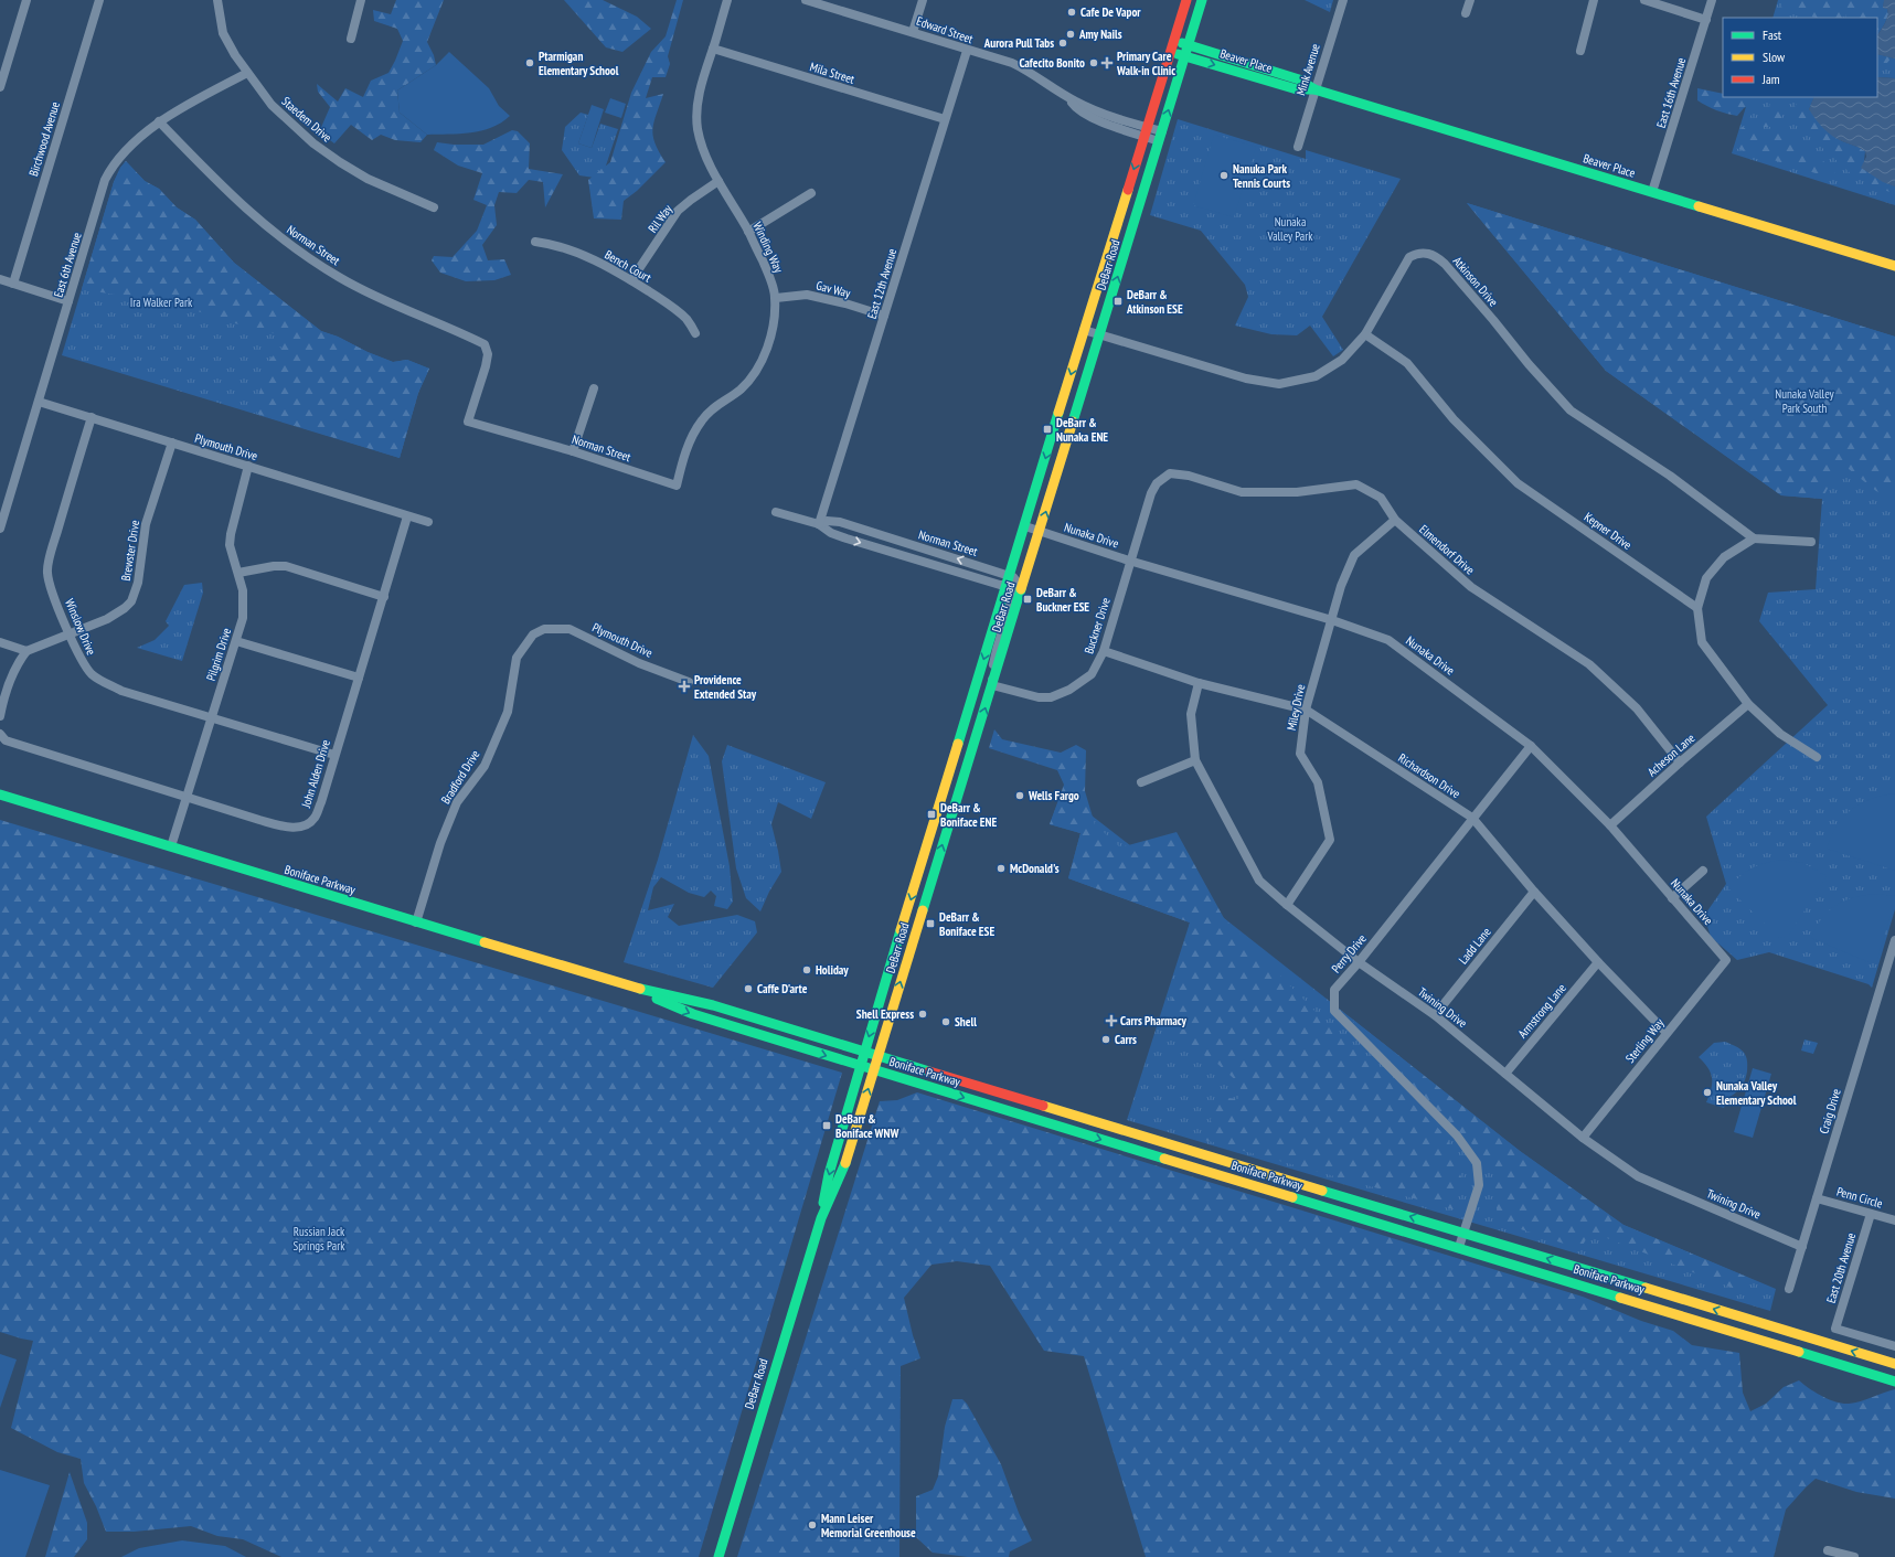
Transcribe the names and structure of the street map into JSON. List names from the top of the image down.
{
  "streets": {
    "main road": ["Beaver Place", "DeBarr Road", "Boniface Parkway"],
    "street": [
      "Edward Street",
      "Mink Avenue",
      "Mila Street",
      "East 16th Avenue",
      "Staedem Drive",
      "Birchwood Avenue",
      "Ril Way",
      "Norman Street",
      "Winding Way",
      "East 6th Avenue",
      "Bench Court",
      "Atkinson Drive",
      "East 12th Avenue",
      "Gav Way",
      "Plymouth Drive",
      "Kepner Drive",
      "Nunaka Drive",
      "Elmendorf Drive",
      "Brewster Drive",
      "Buckner Drive",
      "Winslow Drive",
      "Pilgrim Drive",
      "Miley Drive",
      "Acheson Lane",
      "John Alden Drive",
      "Richardson Drive",
      "Bradford Drive",
      "Ladd Lane",
      "Perry Drive",
      "Twining Drive",
      "Armstrong Lane",
      "Sterling Way",
      "Craig Drive",
      "Penn Circle",
      "East 20th Avenue"
    ]
  },
  "crossings": [
    ["Edward Street", "DeBarr Road"],
    ["Edward Street", "East 12th Avenue"],
    ["Beaver Place", "Mink Avenue"],
    ["Beaver Place", "East 16th Avenue"],
    ["Beaver Place", "DeBarr Road"],
    ["Mila Street", "Winding Way"],
    ["Mila Street", "East 12th Avenue"],
    ["Staedem Drive", "East 6th Avenue"],
    ["Ril Way", "Winding Way"],
    ["Ril Way", "Bench Court"],
    ["Norman Street", "Winding Way"],
    ["Norman Street", "East 6th Avenue"],
    ["Norman Street", "DeBarr Road"],
    ["Norman Street", "East 12th Avenue"],
    ["Winding Way", "Gav Way"],
    ["East 6th Avenue", "Plymouth Drive"],
    ["DeBarr Road", "Atkinson Drive"],
    ["DeBarr Road", "Nunaka Drive"],
    ["DeBarr Road", "Buckner Drive"],
    ["DeBarr Road", "Boniface Parkway"],
    ["Atkinson Drive", "Kepner Drive"],
    ["East 12th Avenue", "Gav Way"],
    ["Plymouth Drive", "Brewster Drive"],
    ["Plymouth Drive", "Winslow Drive"],
    ["Plymouth Drive", "Pilgrim Drive"],
    ["Plymouth Drive", "John Alden Drive"],
    ["Plymouth Drive", "Bradford Drive"],
    ["Nunaka Drive", "Buckner Drive"],
    ["Nunaka Drive", "Miley Drive"],
    ["Nunaka Drive", "Acheson Lane"],
    ["Nunaka Drive", "Perry Drive"],
    ["Nunaka Drive", "Sterling Way"],
    ["Elmendorf Drive", "Buckner Drive"],
    ["Elmendorf Drive", "Miley Drive"],
    ["Elmendorf Drive", "Acheson Lane"],
    ["Brewster Drive", "Winslow Drive"],
    ["Buckner Drive", "Richardson Drive"],
    ["Winslow Drive", "Pilgrim Drive"],
    ["Winslow Drive", "John Alden Drive"],
    ["Pilgrim Drive", "John Alden Drive"],
    ["Pilgrim Drive", "Boniface Parkway"],
    ["Miley Drive", "Richardson Drive"],
    ["Miley Drive", "Twining Drive"],
    ["Richardson Drive", "Ladd Lane"],
    ["Richardson Drive", "Perry Drive"],
    ["Richardson Drive", "Twining Drive"],
    ["Richardson Drive", "Armstrong Lane"],
    ["Richardson Drive", "Sterling Way"],
    ["Bradford Drive", "Boniface Parkway"],
    ["Boniface Parkway", "Perry Drive"],
    ["Ladd Lane", "Twining Drive"],
    ["Perry Drive", "Twining Drive"],
    ["Twining Drive", "Armstrong Lane"],
    ["Twining Drive", "Sterling Way"],
    ["Twining Drive", "Craig Drive"],
    ["Craig Drive", "Penn Circle"],
    ["Penn Circle", "East 20th Avenue"]
  ],
  "parks": [
    "Nunaka Valley Park",
    "Ira Walker Park",
    "Nunaka Valley Park South",
    "Russian Jack Springs Park"
  ],
  "places": {
    "other": [
      "Cafe De Vapor",
      "Amy Nails",
      "Aurora Pull Tabs",
      "Ptarmigan Elementary School",
      "Cafecito Bonito",
      "Nanuka Park Tennis Courts",
      "Wells Fargo",
      "McDonald's",
      "Holiday",
      "Caffe D'arte",
      "Shell Express",
      "Shell",
      "Carrs",
      "Nunaka Valley Elementary School",
      "Mann Leiser Memorial Greenhouse"
    ],
    "health": ["Primary Care Walk-in Clinic", "Providence Extended Stay", "Carrs Pharmacy"],
    "transit": [
      "DeBarr & Atkinson ESE",
      "DeBarr & Nunaka ENE",
      "DeBarr & Buckner ESE",
      "DeBarr & Boniface ENE",
      "DeBarr & Boniface ESE",
      "DeBarr & Boniface WNW"
    ]
  },
  "legend": ["Fast", "Slow", "Jam"]
}
